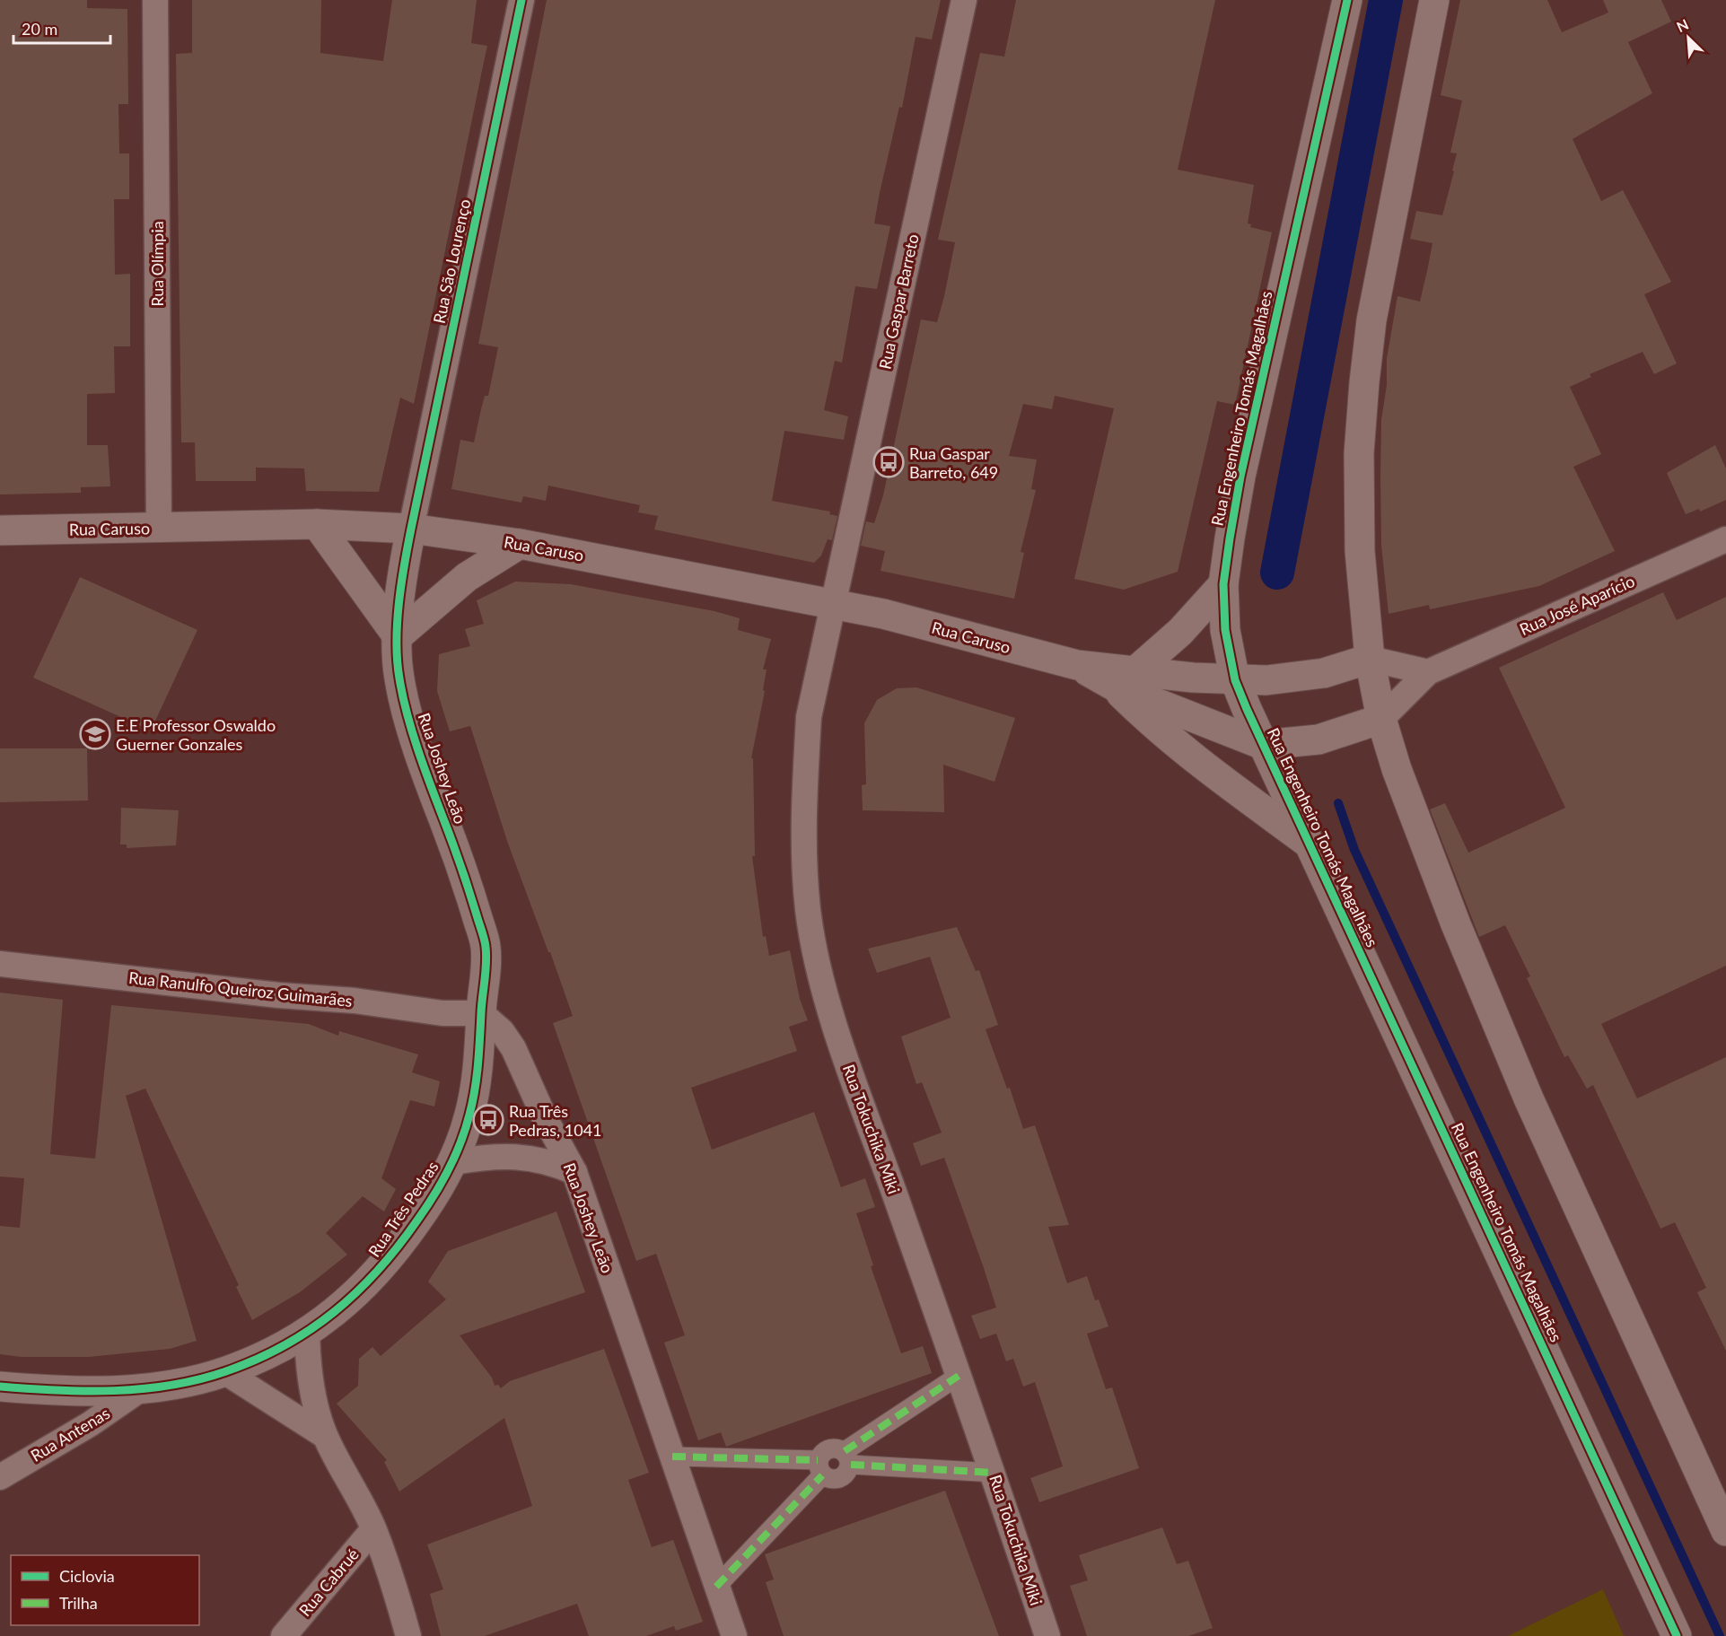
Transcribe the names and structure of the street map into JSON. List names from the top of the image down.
{
  "streets": {
    "street": [
      "Rua São Lourenço",
      "Rua Olímpia",
      "Rua Gaspar Barreto",
      "Rua Engenheiro Tomás Magalhães",
      "Rua Caruso",
      "Rua José Aparício",
      "Rua Joshey Leão",
      "Rua Ranulfo Queiroz Guimarães",
      "Rua Tokuchika Miki",
      "Rua Três Pedras",
      "Rua Antenas",
      "Rua Cabrué"
    ]
  },
  "crossings": [
    ["Rua São Lourenço", "Rua Caruso"],
    ["Rua São Lourenço", "Rua Joshey Leão"],
    ["Rua Olímpia", "Rua Caruso"],
    ["Rua Gaspar Barreto", "Rua Caruso"],
    ["Rua Gaspar Barreto", "Rua Tokuchika Miki"],
    ["Rua Engenheiro Tomás Magalhães", "Rua Caruso"],
    ["Rua Caruso", "Rua Joshey Leão"],
    ["Rua Caruso", "Rua Tokuchika Miki"],
    ["Rua Joshey Leão", "Rua Ranulfo Queiroz Guimarães"],
    ["Rua Joshey Leão", "Rua Três Pedras"],
    ["Rua Ranulfo Queiroz Guimarães", "Rua Três Pedras"],
    ["Rua Três Pedras", "Rua Antenas"]
  ],
  "places": {
    "bus stop": ["Rua Gaspar Barreto, 649", "Rua Três Pedras, 1041"],
    "school or university": ["E.E Professor Oswaldo Guerner Gonzales"]
  },
  "legend": ["Ciclovia", "Trilha"],
  "scale_bar": "20 m",
  "north": "top left"
}
